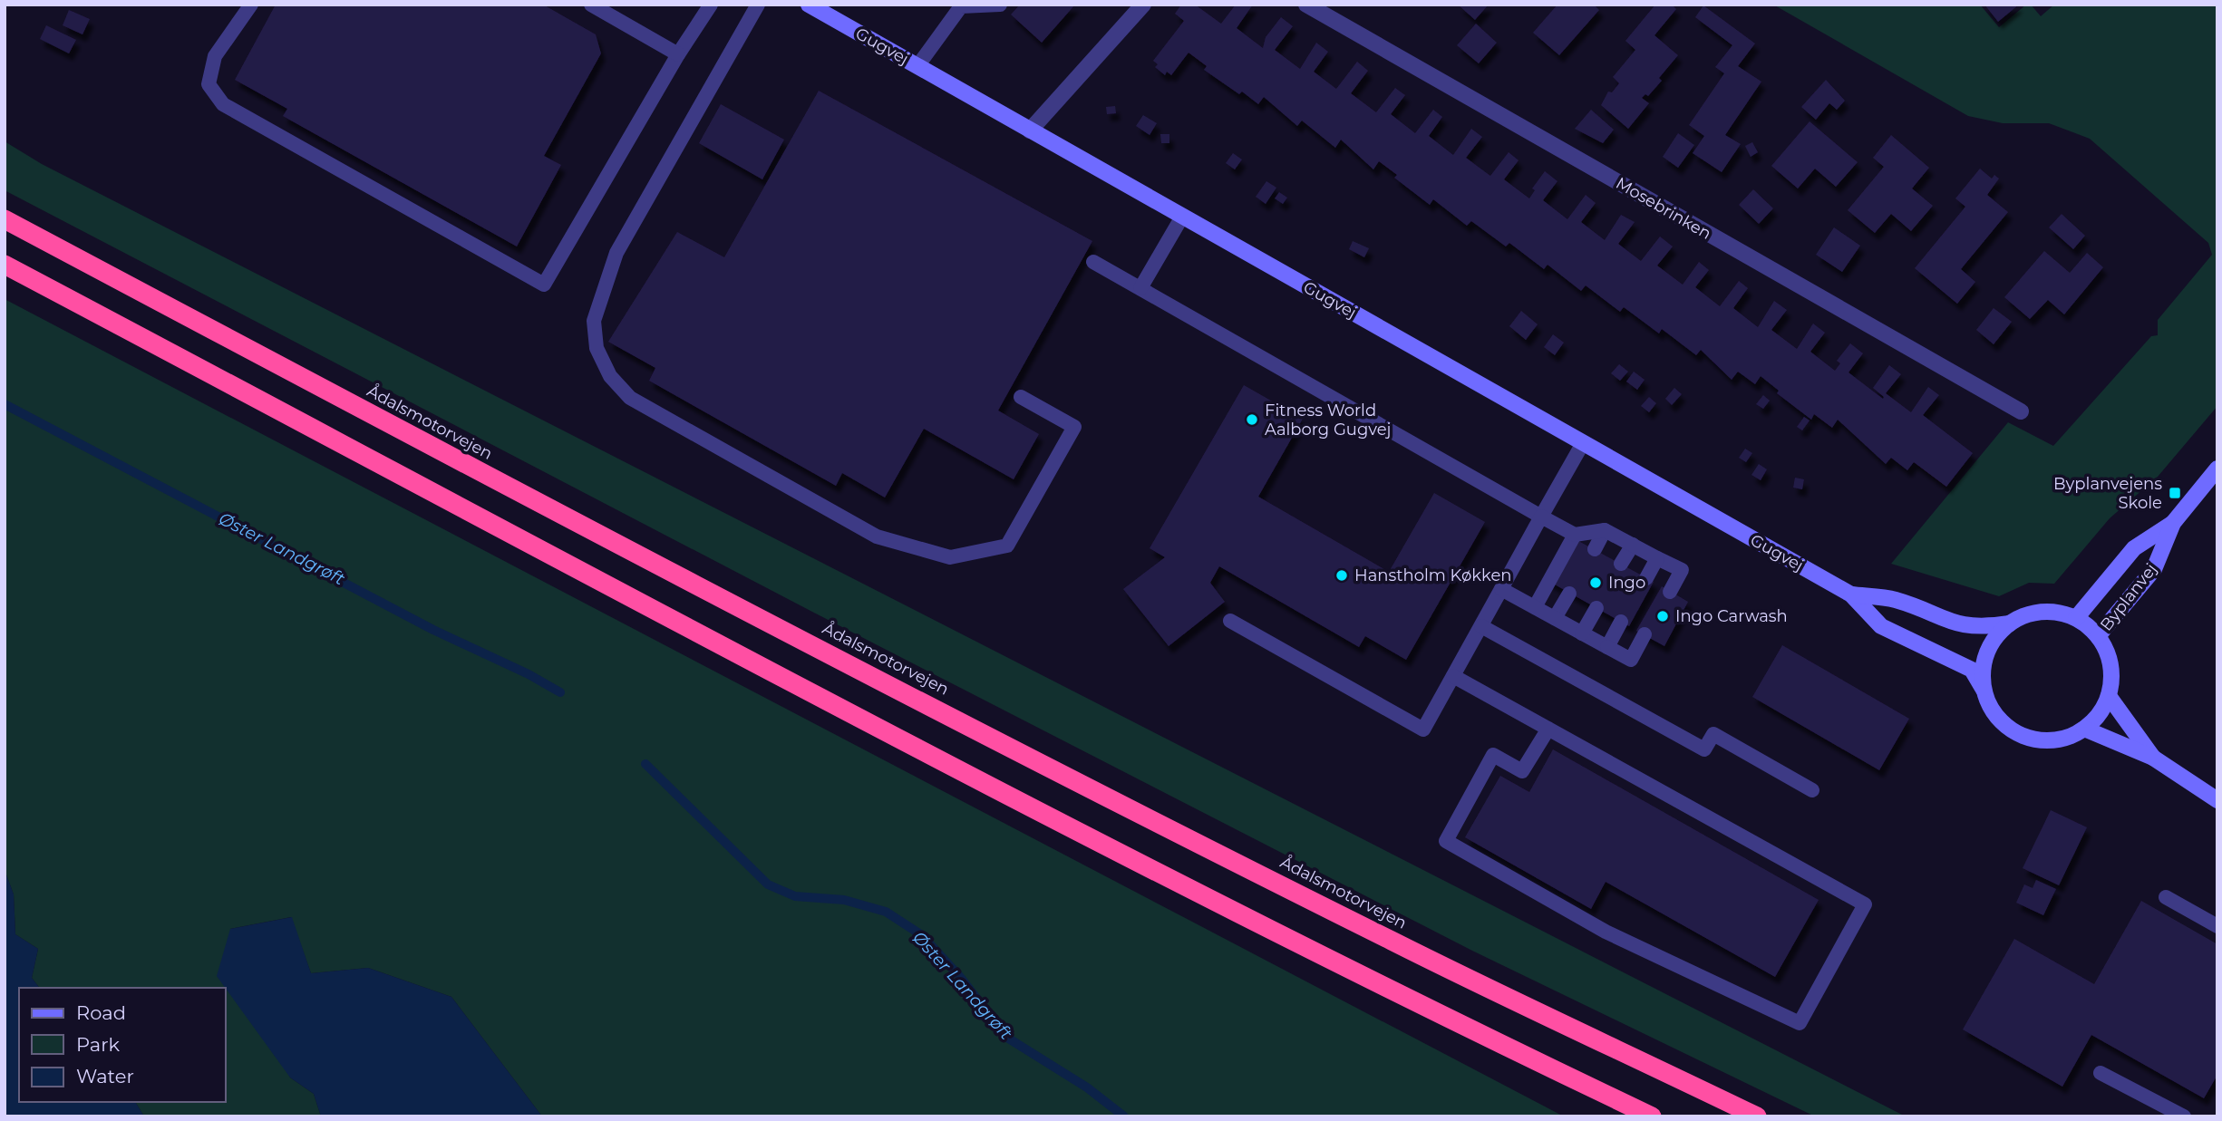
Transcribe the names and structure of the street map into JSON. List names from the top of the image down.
{
  "streets": {
    "highway": ["Ådalsmotorvejen"],
    "street": ["Gugvej", "Mosebrinken", "Byplanvej"]
  },
  "crossings": [
    ["Gugvej", "Byplanvej"]
  ],
  "water": ["Øster Landgrøft"],
  "places": {
    "other": [
      "Fitness World Aalborg Gugvej",
      "Hanstholm Køkken",
      "Ingo",
      "Ingo Carwash"
    ],
    "transit": ["Byplanvejens Skole"]
  },
  "legend": ["Road", "Park", "Water"]
}
